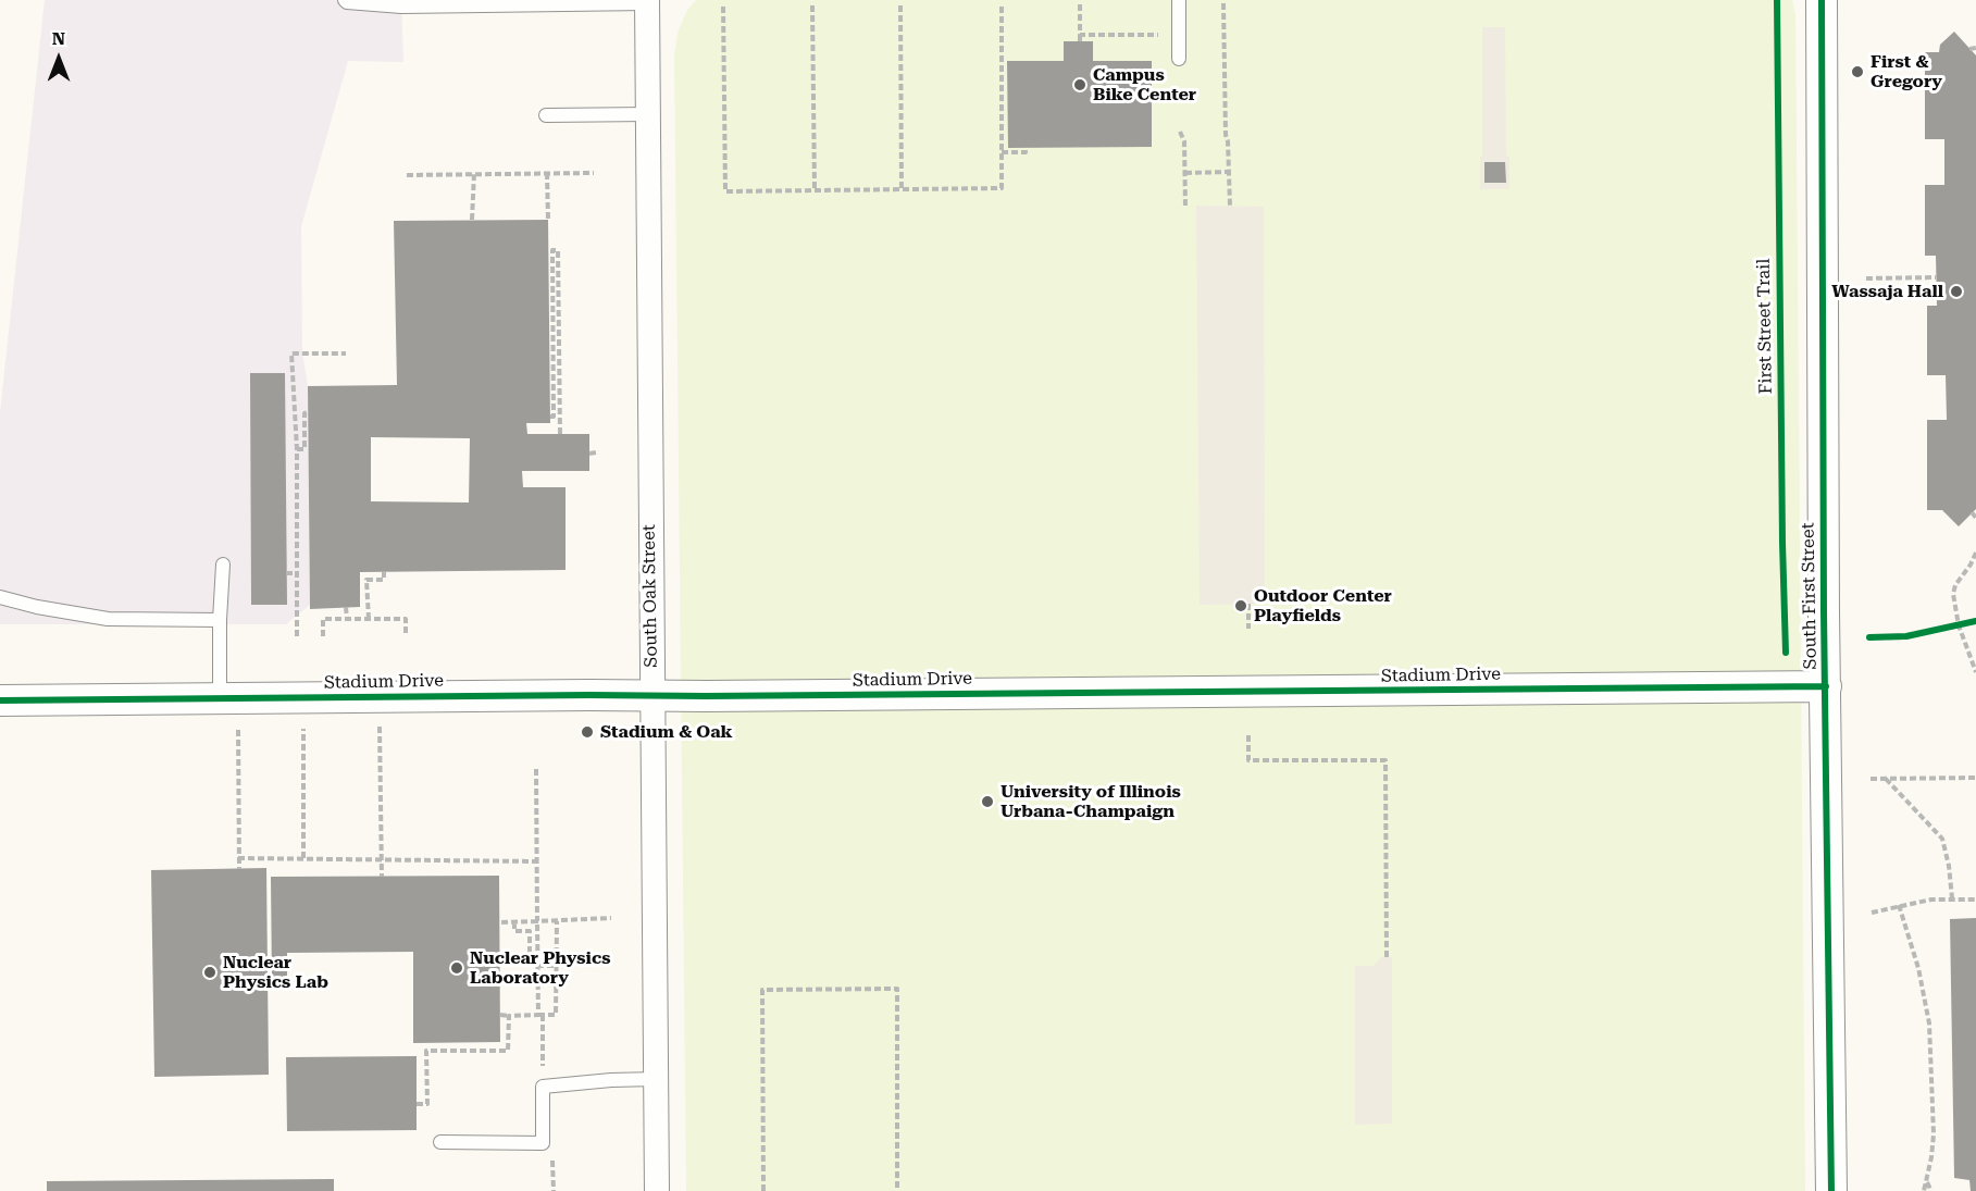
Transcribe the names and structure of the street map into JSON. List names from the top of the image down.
{
  "streets": {
    "street": ["South Oak Street", "South First Street", "Stadium Drive"],
    "cycle path": ["First Street Trail"]
  },
  "crossings": [
    ["South Oak Street", "Stadium Drive"],
    ["South First Street", "Stadium Drive"]
  ],
  "places": [
    "First & Gregory",
    "Campus Bike Center",
    "Wassaja Hall",
    "Outdoor Center Playfields",
    "Stadium & Oak",
    "University of Illinois Urbana-Champaign",
    "Nuclear Physics Laboratory",
    "Nuclear Physics Lab"
  ],
  "north": "top"
}
